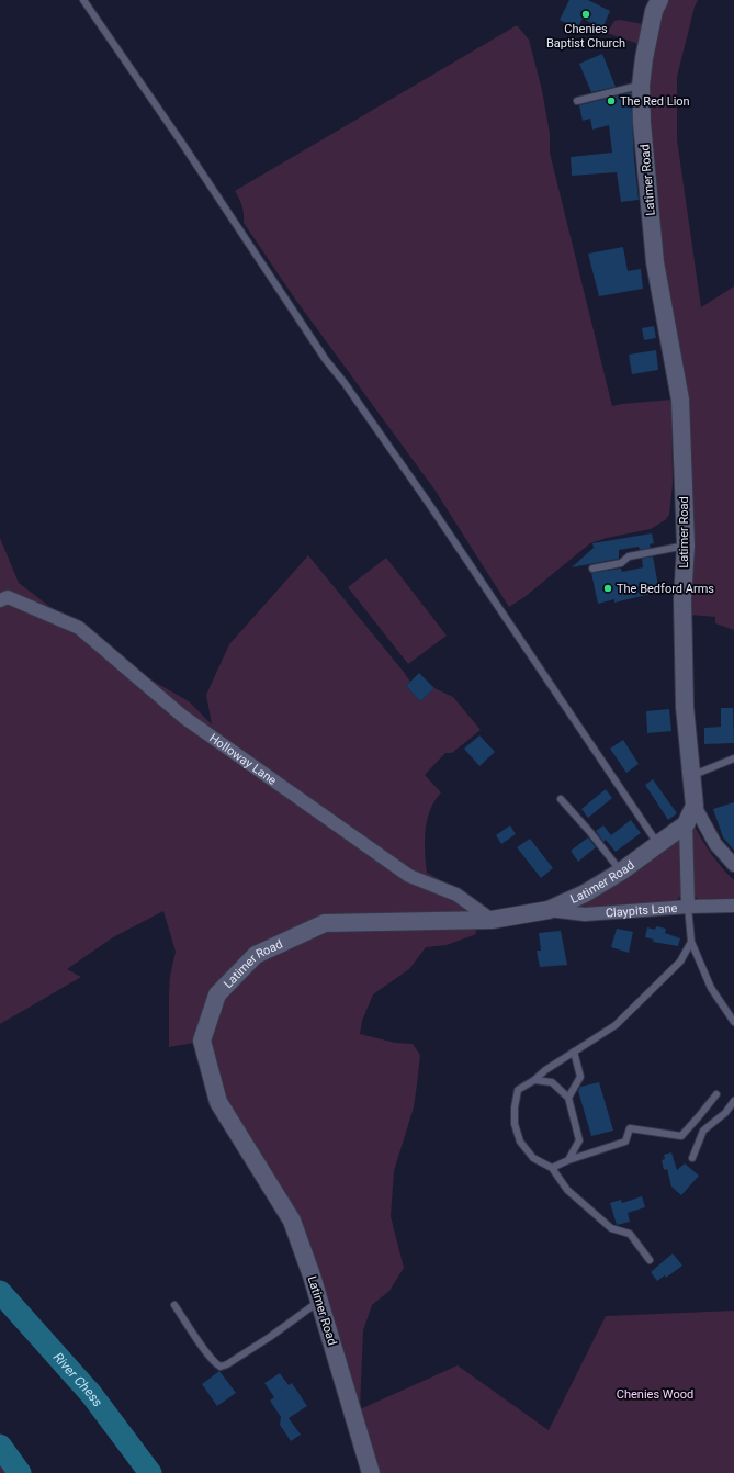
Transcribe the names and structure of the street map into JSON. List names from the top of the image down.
{
  "streets": {
    "street": ["Latimer Road", "Holloway Lane", "Claypits Lane"]
  },
  "crossings": [
    ["Latimer Road", "Holloway Lane"],
    ["Latimer Road", "Claypits Lane"]
  ],
  "water": ["River Chess"],
  "parks": ["Chenies Wood"],
  "places": ["Chenies Baptist Church", "The Red Lion", "The Bedford Arms"]
}
